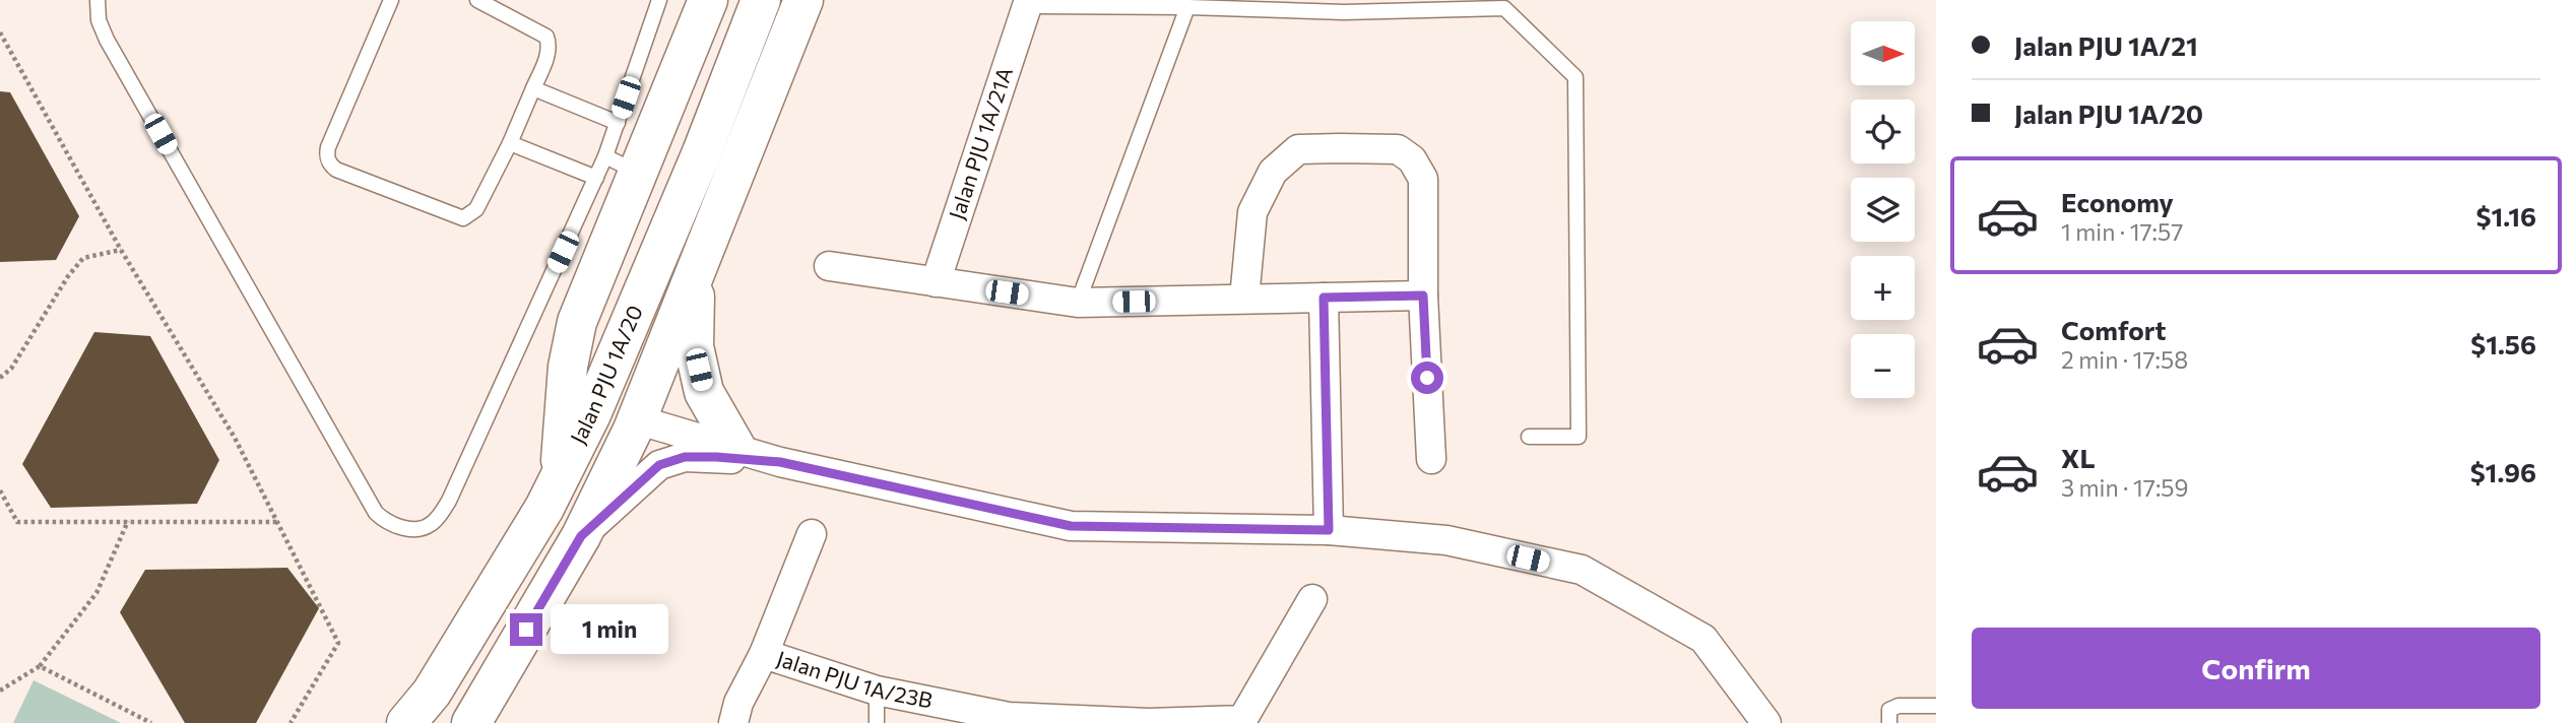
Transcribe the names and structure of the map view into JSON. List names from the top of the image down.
{
  "streets": {
    "street": ["Jalan PJU 1A/21A", "Jalan PJU 1A/20", "Jalan PJU 1A/23B"]
  },
  "north": "right",
  "page": {
    "banner": ["Jalan PJU 1A/21", "Jalan PJU 1A/20"],
    "map_buttons": ["+", "−"],
    "list": [
      {
        "name": "Economy",
        "note": "1 min · 17:57",
        "value": "$1.16"
      },
      {
        "name": "Comfort",
        "note": "2 min · 17:58",
        "value": "$1.56"
      },
      {
        "name": "XL",
        "note": "3 min · 17:59",
        "value": "$1.96"
      }
    ],
    "bubble": "1 min",
    "buttons": "Confirm"
  }
}
